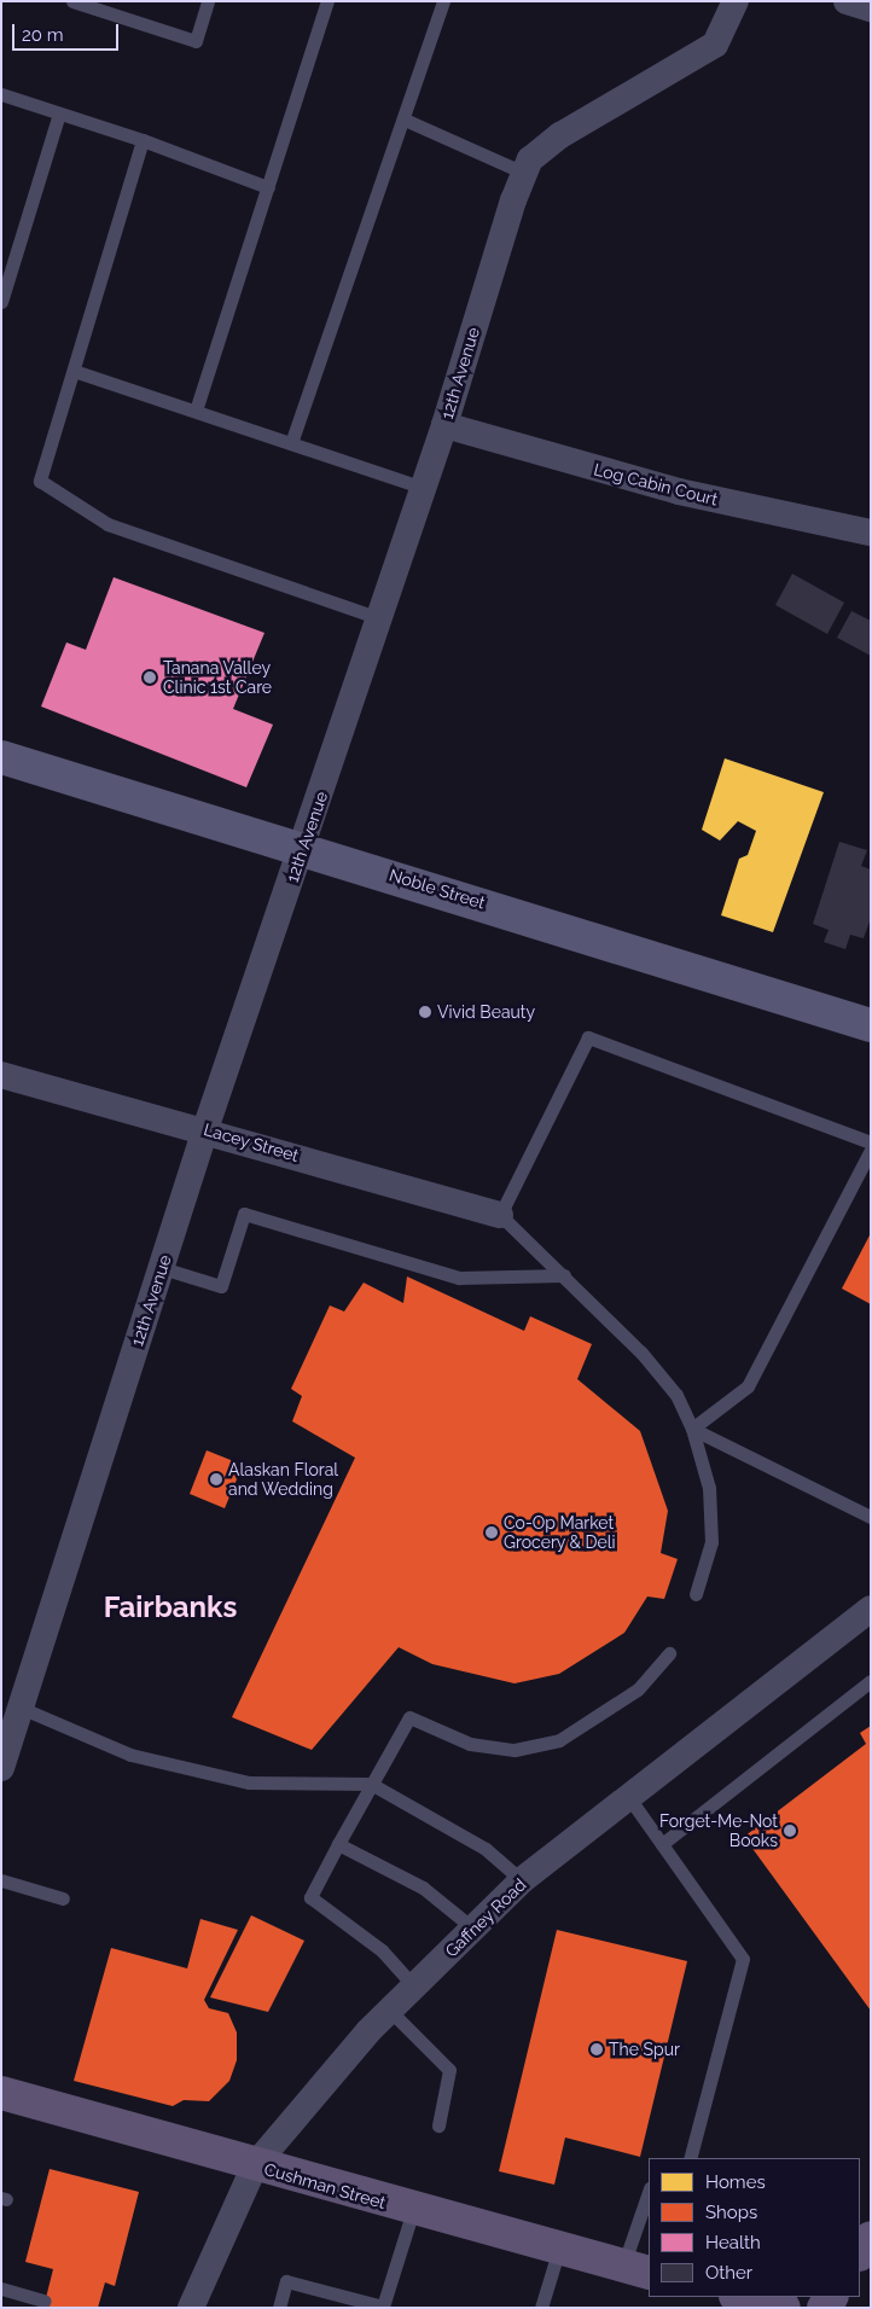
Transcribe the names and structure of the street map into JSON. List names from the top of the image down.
{
  "streets": {
    "main road": ["Cushman Street"],
    "street": [
      "12th Avenue",
      "Log Cabin Court",
      "Noble Street",
      "Lacey Street",
      "Gaffney Road"
    ]
  },
  "crossings": [
    ["12th Avenue", "Log Cabin Court"],
    ["12th Avenue", "Noble Street"],
    ["12th Avenue", "Lacey Street"],
    ["Gaffney Road", "Cushman Street"]
  ],
  "districts": ["Fairbanks"],
  "places": [
    "Tanana Valley Clinic 1st Care",
    "Vivid Beauty",
    "Alaskan Floral and Wedding",
    "Co-Op Market Grocery & Deli",
    "Forget-Me-Not Books",
    "The Spur"
  ],
  "legend": [
    "Homes",
    "Shops",
    "Health",
    "Other"
  ],
  "scale_bar": "20 m"
}
